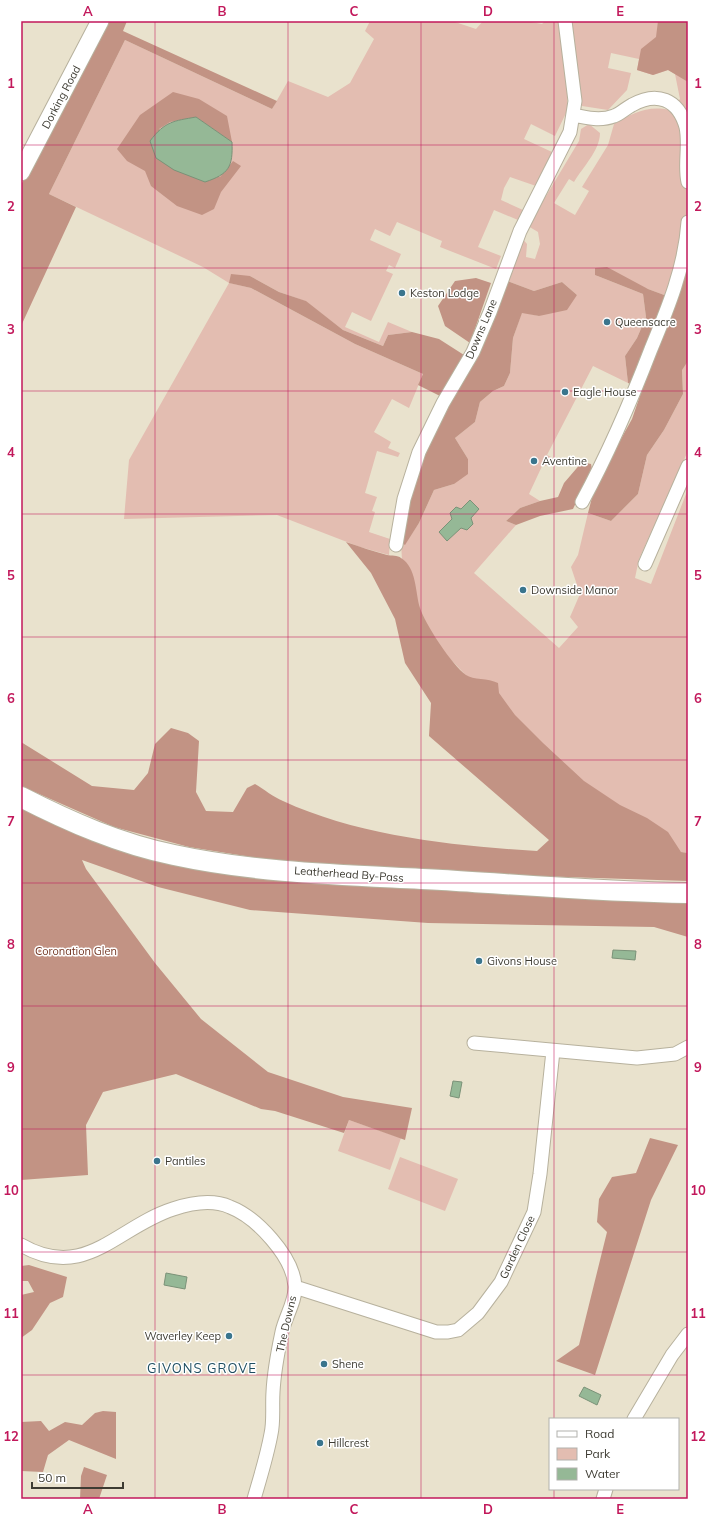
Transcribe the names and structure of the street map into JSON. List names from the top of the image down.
{
  "streets": {
    "highway": ["Leatherhead By-Pass"],
    "main road": ["Dorking Road"],
    "street": ["Downs Lane", "Garden Close", "The Downs"]
  },
  "crossings": [
    ["Garden Close", "The Downs"]
  ],
  "districts": ["GIVONS GROVE"],
  "parks": ["Coronation Glen"],
  "places": [
    "Keston Lodge",
    "Queensacre",
    "Eagle House",
    "Aventine",
    "Downside Manor",
    "Givons House",
    "Pantiles",
    "Waverley Keep",
    "Shene",
    "Hillcrest"
  ],
  "legend": ["Road", "Park", "Water"],
  "scale_bar": "50 m",
  "grid": {
    "columns": [
      "A",
      "B",
      "C",
      "D",
      "E"
    ],
    "rows": [
      "1",
      "2",
      "3",
      "4",
      "5",
      "6",
      "7",
      "8",
      "9",
      "10",
      "11",
      "12"
    ]
  }
}
